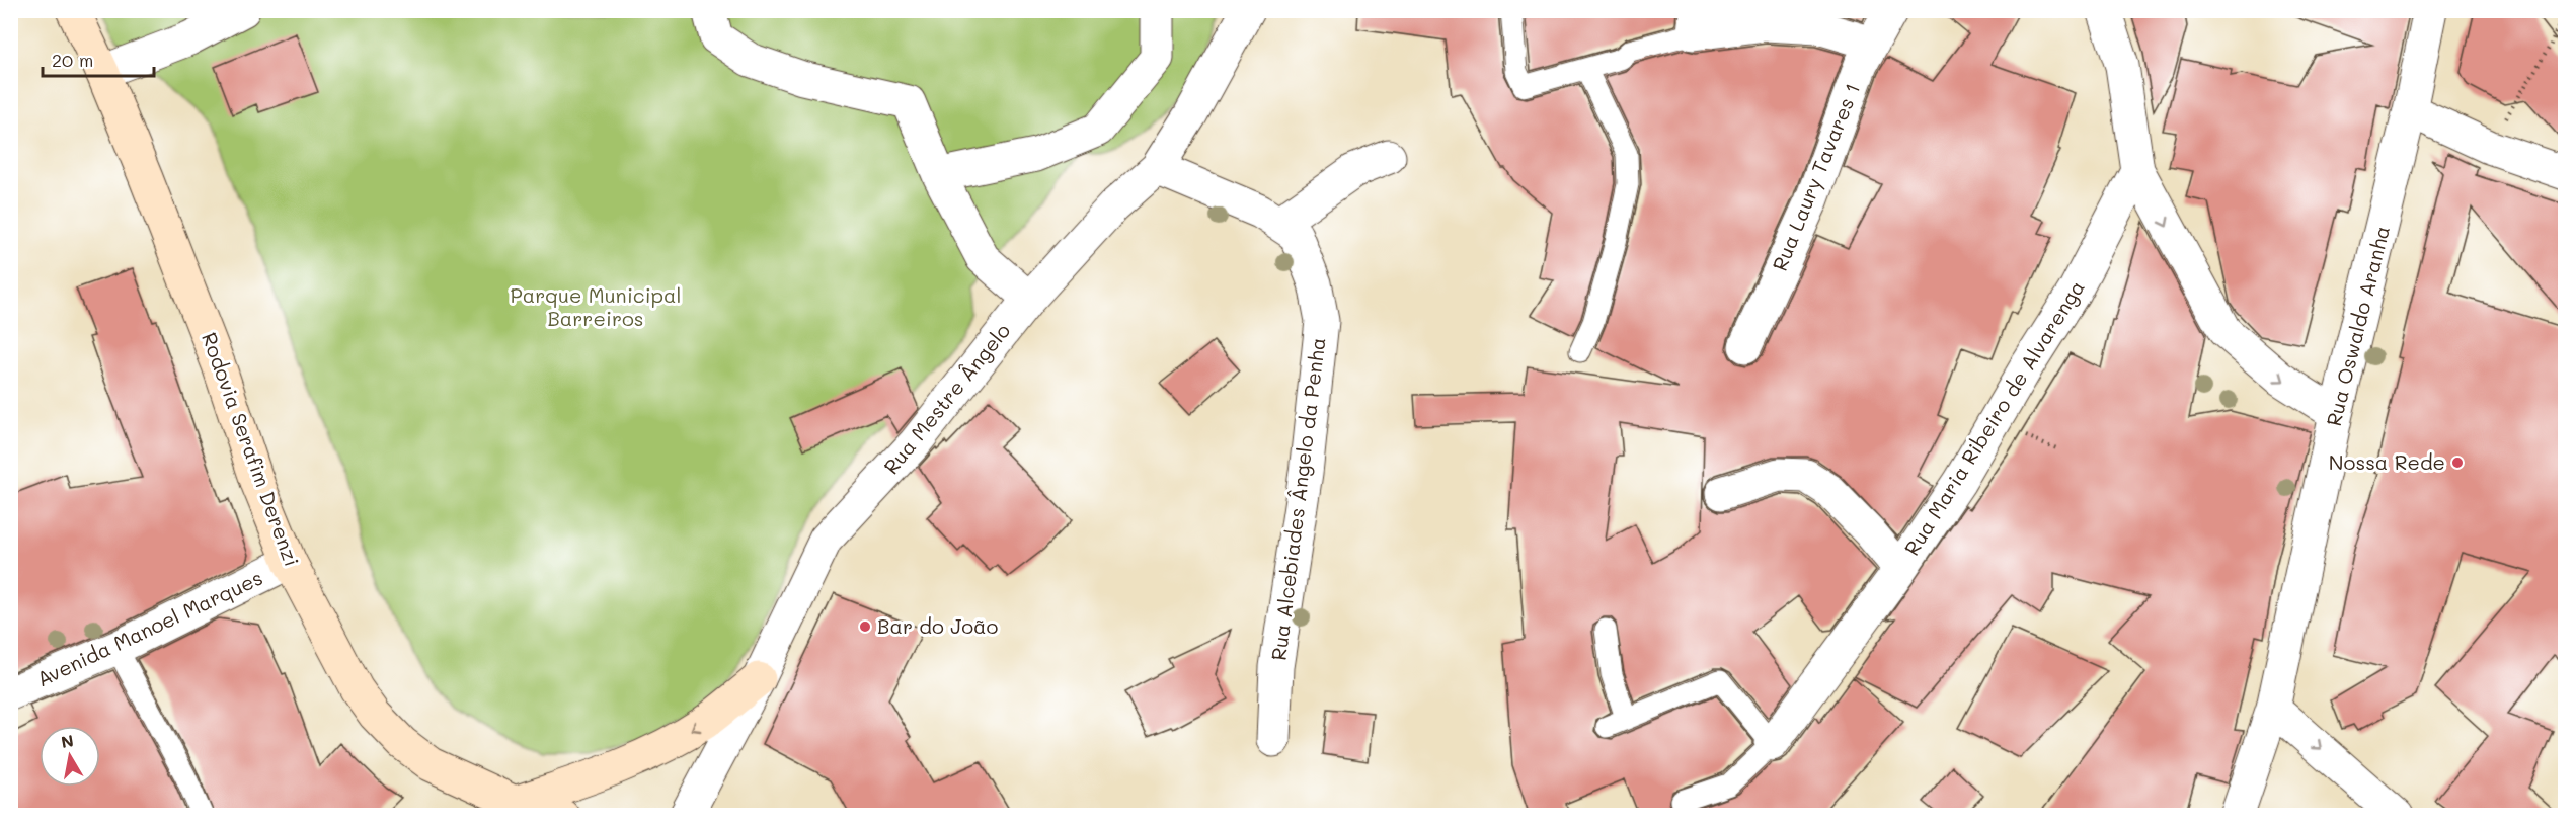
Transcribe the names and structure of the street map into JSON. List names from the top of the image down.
{
  "streets": {
    "main road": ["Rodovia Serafim Derenzi"],
    "street": [
      "Rua Laury Tavares 1",
      "Rua Oswaldo Aranha",
      "Rua Mestre Ângelo",
      "Rua Maria Ribeiro de Alvarenga",
      "Rua Alcebiades Ângelo da Penha",
      "Avenida Manoel Marques"
    ]
  },
  "crossings": [
    ["Rua Mestre Ângelo", "Rua Alcebiades Ângelo da Penha"],
    ["Rodovia Serafim Derenzi", "Avenida Manoel Marques"]
  ],
  "parks": ["Parque Municipal Barreiros"],
  "places": ["Nossa Rede", "Bar do João"],
  "scale_bar": "20 m",
  "north": "top"
}
